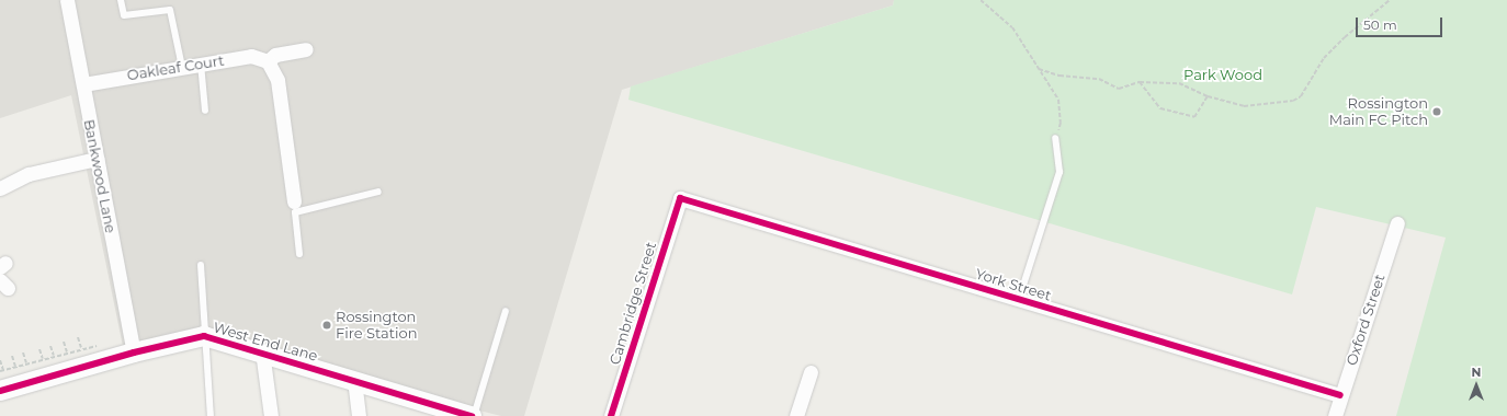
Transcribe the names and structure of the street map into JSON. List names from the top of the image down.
{
  "streets": {
    "street": [
      "Oakleaf Court",
      "Bankwood Lane",
      "York Street",
      "Cambridge Street",
      "Oxford Street",
      "West End Lane"
    ]
  },
  "crossings": [
    ["Oakleaf Court", "Bankwood Lane"],
    ["Bankwood Lane", "West End Lane"],
    ["York Street", "Cambridge Street"],
    ["York Street", "Oxford Street"]
  ],
  "parks": ["Park Wood"],
  "places": ["Rossington Main FC Pitch", "Rossington Fire Station"],
  "scale_bar": "50 m",
  "north": "top"
}
